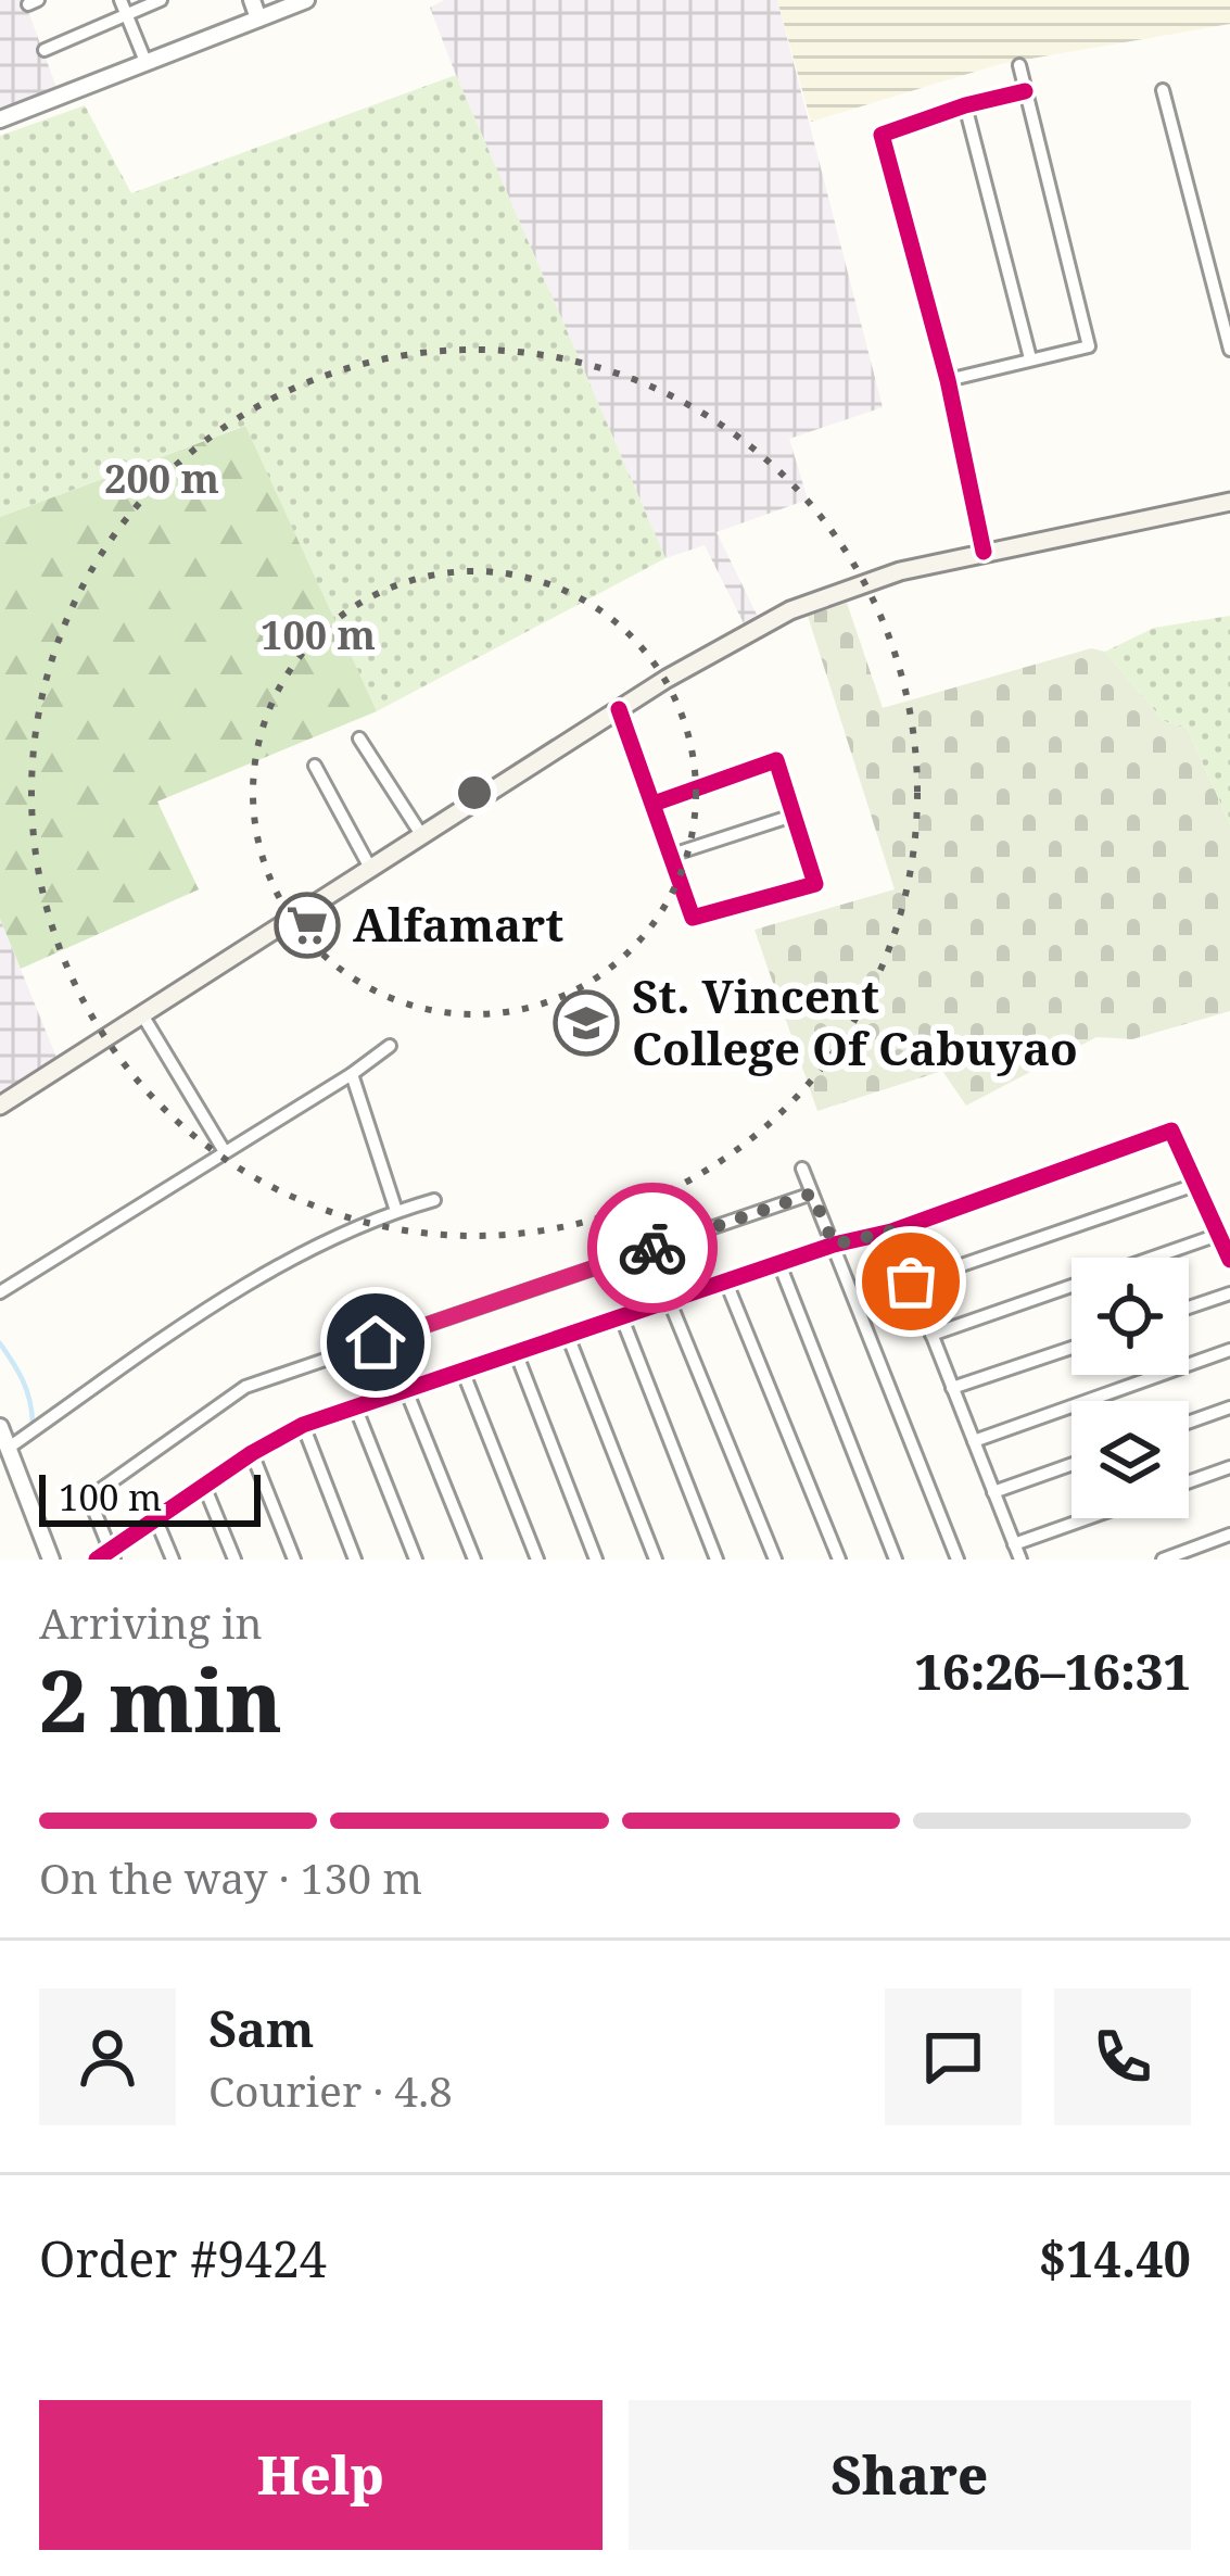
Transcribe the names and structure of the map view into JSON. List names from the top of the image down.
{
  "places": {
    "supermarket": ["Alfamart"],
    "school or university": ["St. Vincent College Of Cabuyao"]
  },
  "scale_bar": "100 m",
  "page": {
    "scale": "100 m",
    "heading": ["2 min", "Arriving in", "16:26–16:31"],
    "panel": [
      "Sam",
      "Courier · 4.8",
      "Order #9424",
      "$14.40"
    ],
    "bar": "On the way · 130 m",
    "buttons": ["Help", "Share"]
  },
  "rings": ["200 m", "100 m"]
}
